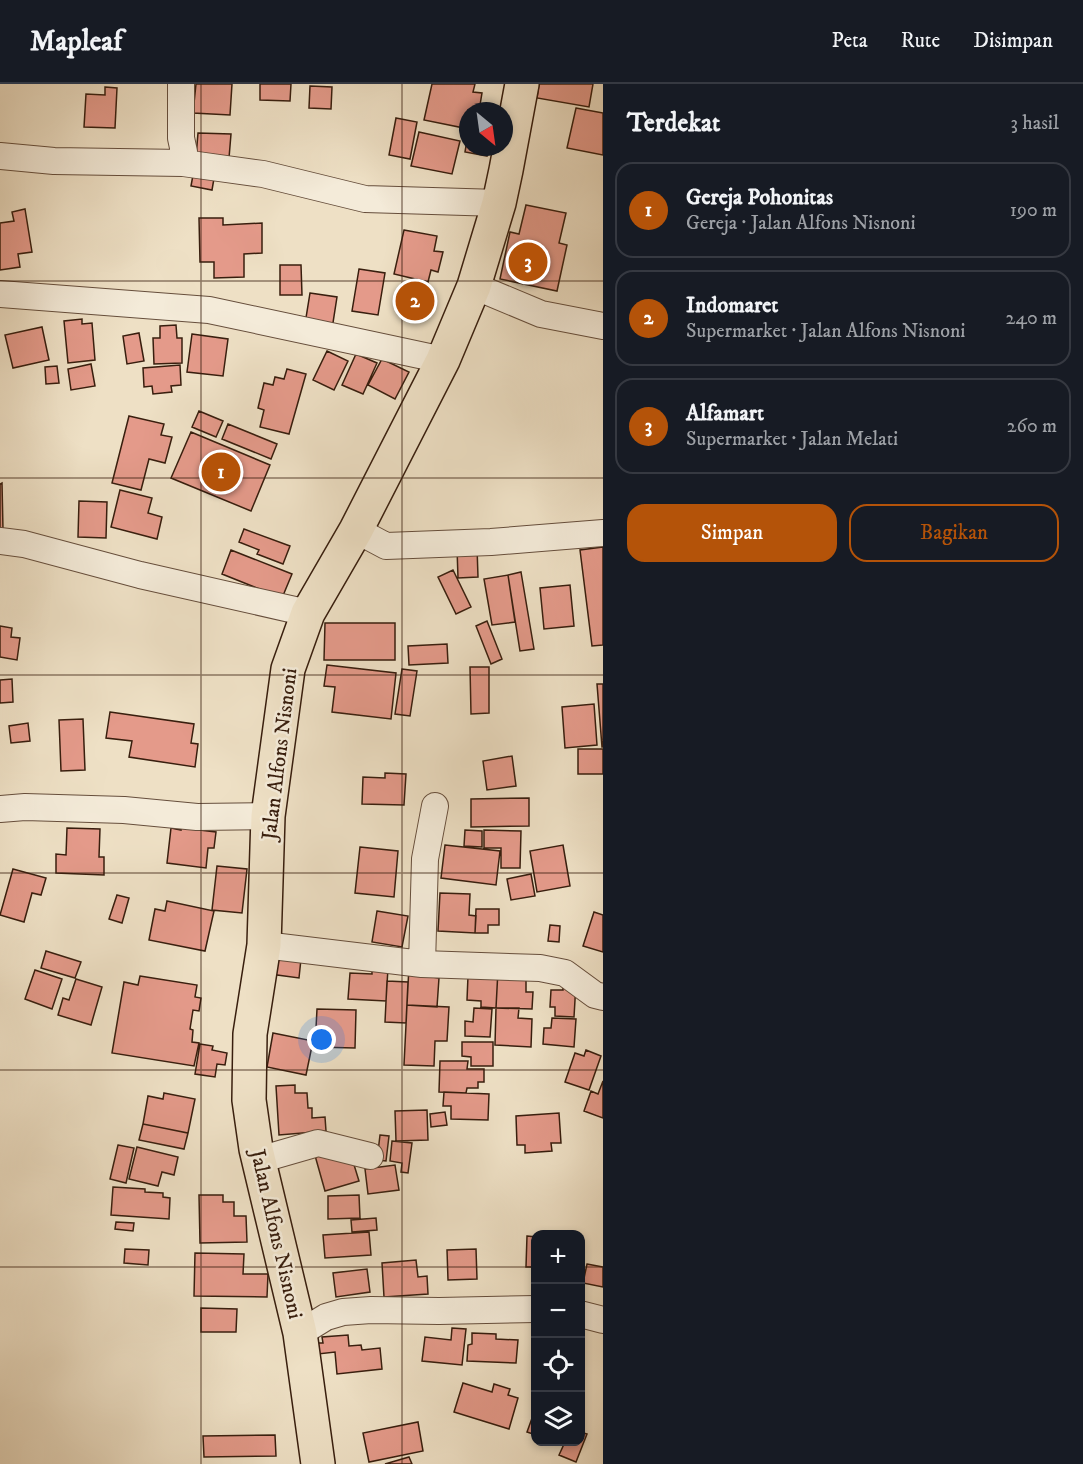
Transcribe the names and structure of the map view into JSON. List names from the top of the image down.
{
  "streets": {
    "main road": ["Jalan Alfons Nisnoni"]
  },
  "north": "bottom right",
  "page": {
    "header": "Mapleaf",
    "nav": ["Peta", "Rute", "Disimpan"],
    "heading": ["Terdekat", "3 hasil"],
    "list": [
      {
        "mark": "1",
        "name": "Gereja Pohonitas",
        "note": "Gereja · Jalan Alfons Nisnoni",
        "value": "190 m"
      },
      {
        "mark": "2",
        "name": "Indomaret",
        "note": "Supermarket · Jalan Alfons Nisnoni",
        "value": "240 m"
      },
      {
        "mark": "3",
        "name": "Alfamart",
        "note": "Supermarket · Jalan Melati",
        "value": "260 m"
      }
    ],
    "pins": ["3", "2", "1"],
    "buttons": ["Simpan", "Bagikan"],
    "map_buttons": ["+", "−"]
  }
}
